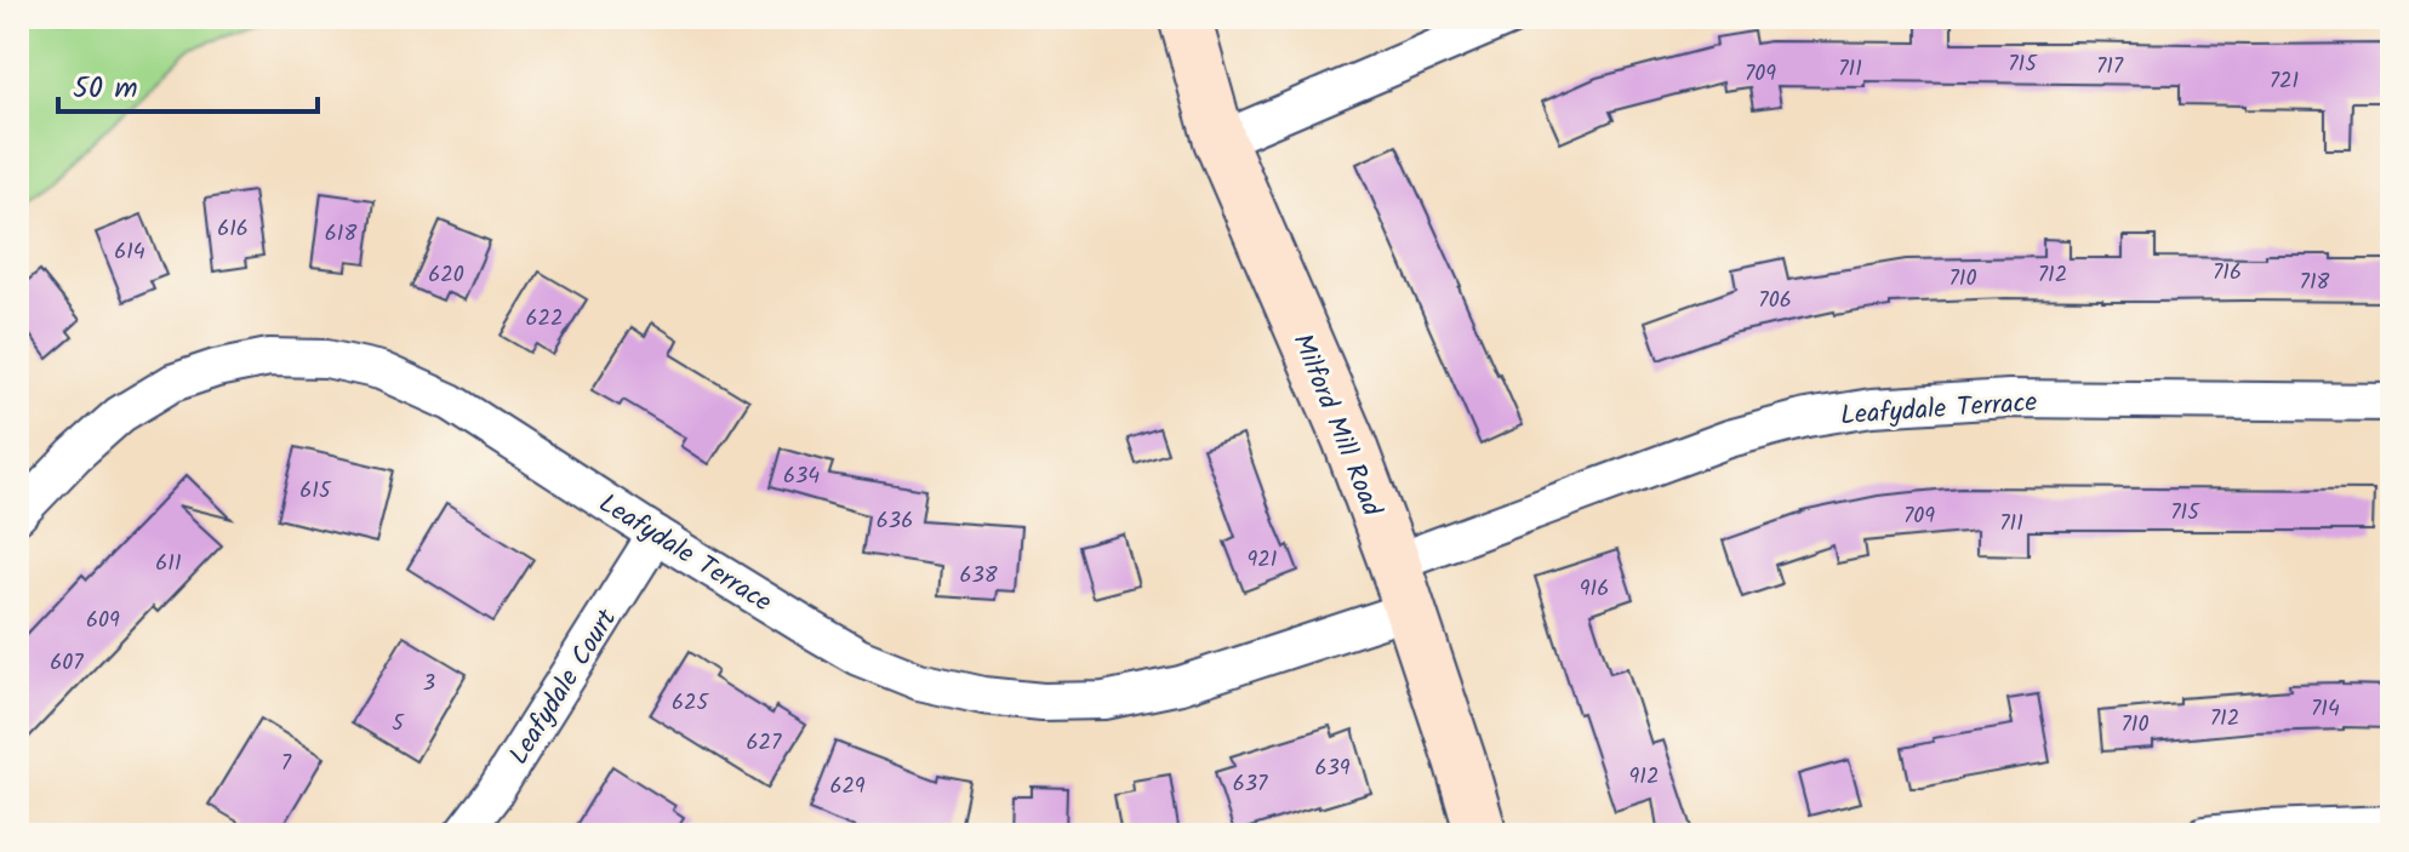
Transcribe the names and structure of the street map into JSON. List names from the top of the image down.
{
  "streets": {
    "main road": ["Milford Mill Road"],
    "street": ["Leafydale Terrace", "Leafydale Court"]
  },
  "crossings": [
    ["Leafydale Terrace", "Milford Mill Road"],
    ["Leafydale Terrace", "Leafydale Court"]
  ],
  "house_numbers": [
    "715",
    "717",
    "711",
    "709",
    "721",
    "616",
    "618",
    "614",
    "716",
    "620",
    "712",
    "710",
    "718",
    "706",
    "622",
    "634",
    "615",
    "715",
    "709",
    "636",
    "711",
    "921",
    "611",
    "638",
    "916",
    "609",
    "607",
    "3",
    "625",
    "714",
    "712",
    "5",
    "710",
    "627",
    "7",
    "639",
    "912",
    "637",
    "629"
  ],
  "scale_bar": "50 m"
}
